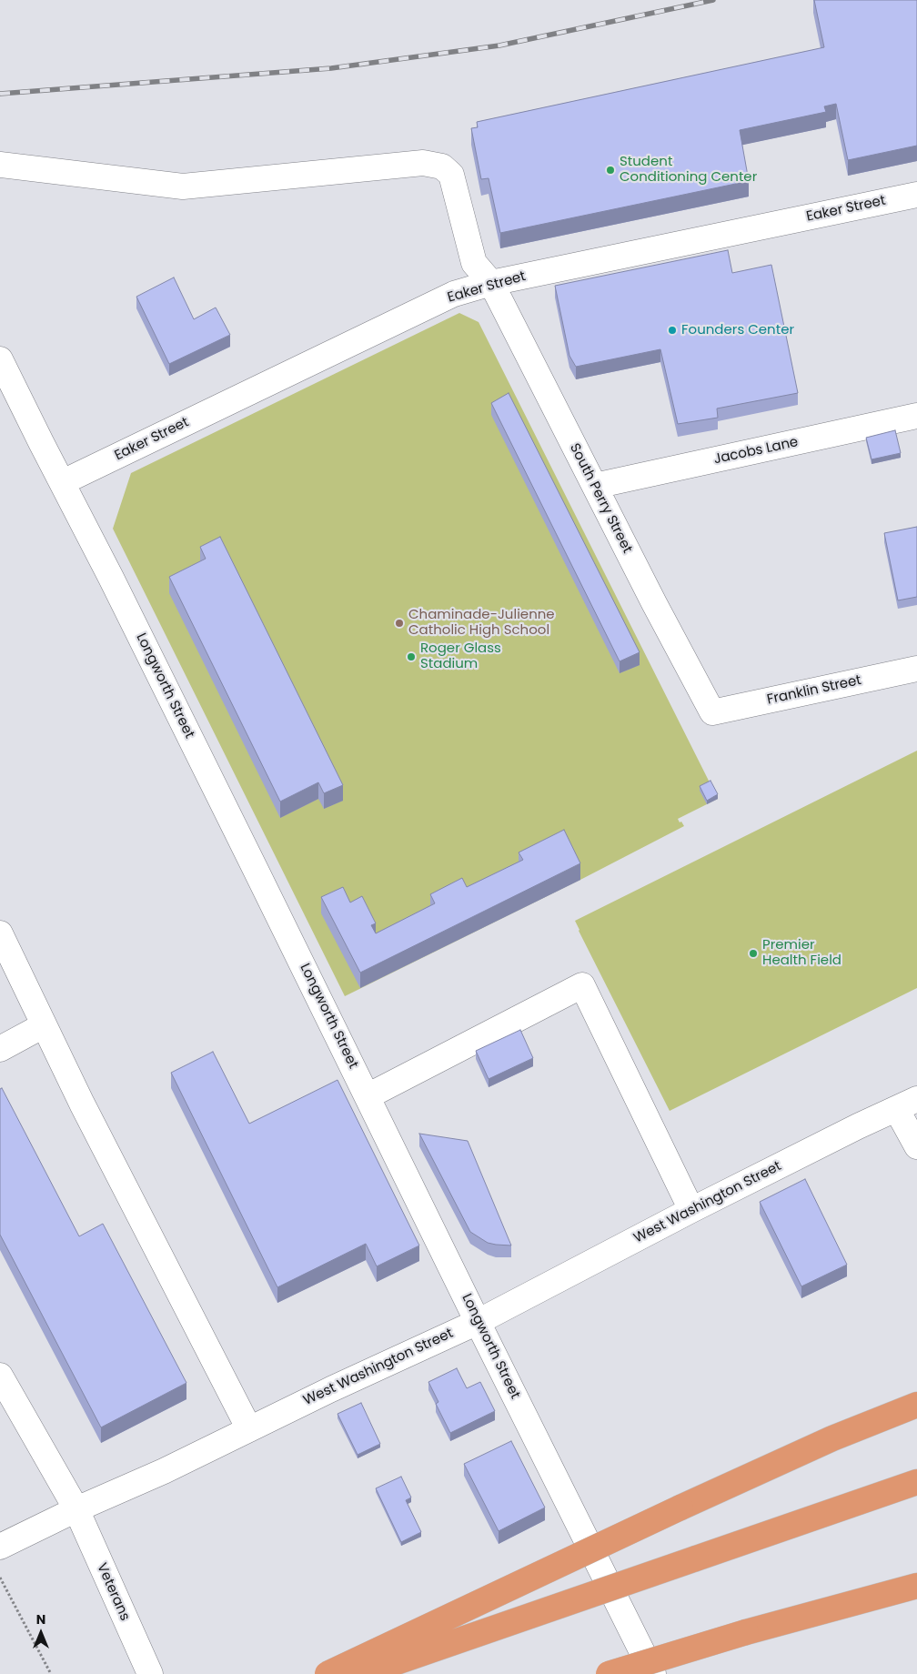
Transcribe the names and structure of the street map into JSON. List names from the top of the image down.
{
  "streets": {
    "street": [
      "Eaker Street",
      "Jacobs Lane",
      "South Perry Street",
      "Longworth Street",
      "Franklin Street",
      "West Washington Street",
      "Veterans"
    ]
  },
  "crossings": [
    ["Eaker Street", "South Perry Street"],
    ["Eaker Street", "Longworth Street"],
    ["Jacobs Lane", "South Perry Street"],
    ["South Perry Street", "Franklin Street"],
    ["Longworth Street", "West Washington Street"],
    ["West Washington Street", "Veterans"]
  ],
  "places": [
    "Student Conditioning Center",
    "Founders Center",
    "Chaminade-Julienne Catholic High School",
    "Roger Glass Stadium",
    "Premier Health Field"
  ],
  "north": "top"
}
